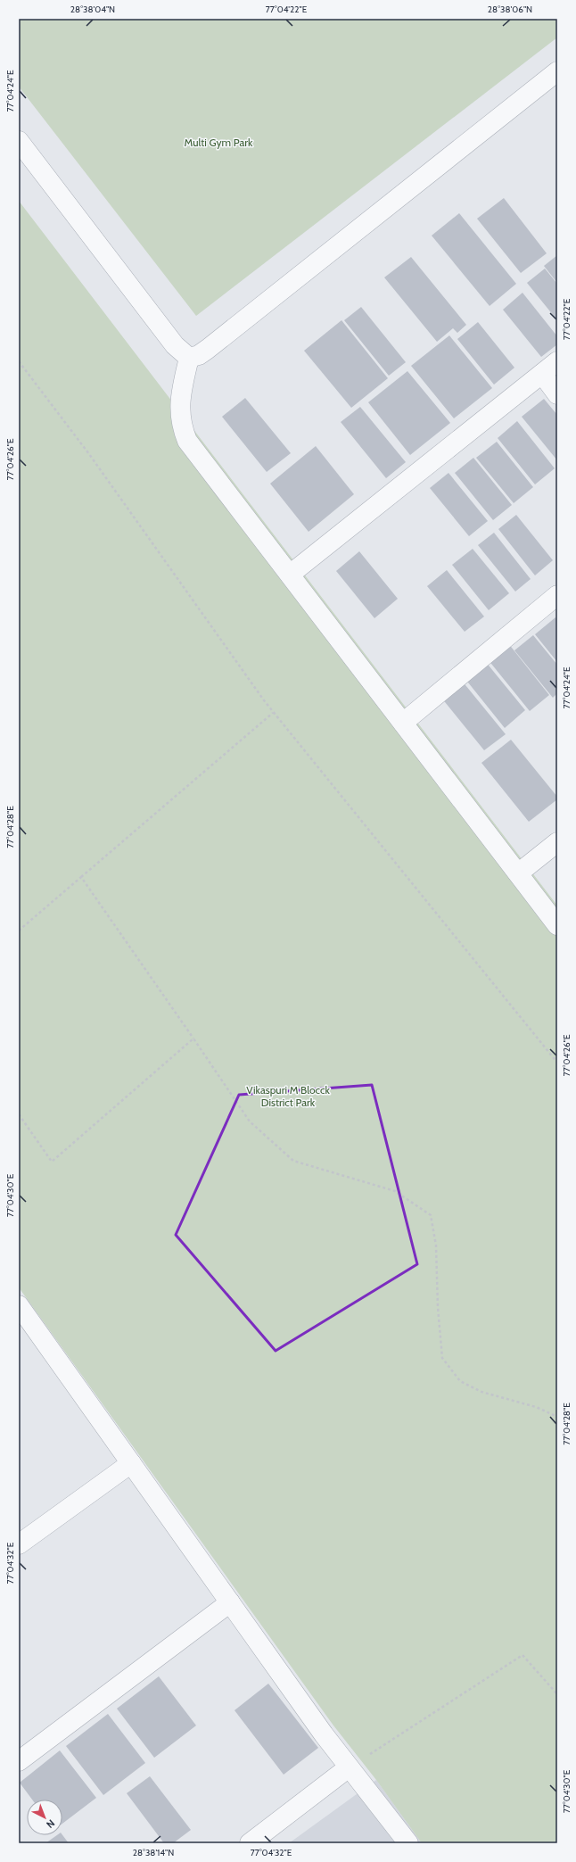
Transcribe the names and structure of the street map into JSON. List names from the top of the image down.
{
  "parks": ["Multi Gym Park", "Vikaspuri M Blocck District Park"],
  "north": "bottom right",
  "coordinates": [
    "28°38'04\"N",
    "77°04'22\"E",
    "28°38'06\"N",
    "77°04'24\"E",
    "77°04'26\"E",
    "77°04'28\"E",
    "77°04'30\"E",
    "77°04'32\"E",
    "28°38'14\"N"
  ]
}
